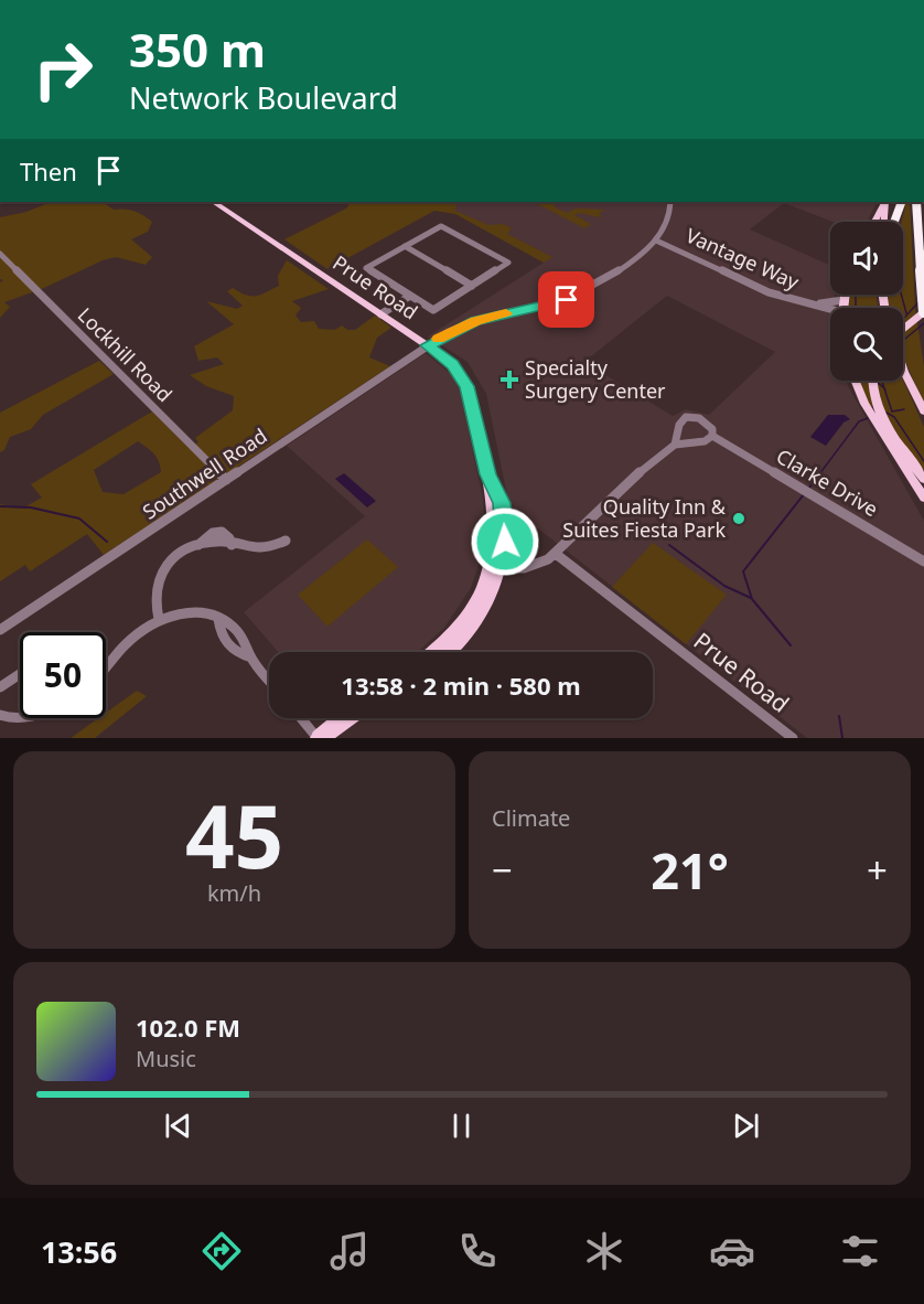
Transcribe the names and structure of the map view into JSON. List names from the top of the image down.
{
  "streets": {
    "main road": ["Prue Road"],
    "street": [
      "Vantage Way",
      "Lockhill Road",
      "Southwell Road",
      "Clarke Drive"
    ]
  },
  "crossings": [
    ["Vantage Way", "Southwell Road"],
    ["Prue Road", "Southwell Road"],
    ["Lockhill Road", "Southwell Road"]
  ],
  "places": {
    "health": ["Specialty Surgery Center"],
    "other": ["Quality Inn & Suites Fiesta Park"]
  },
  "page": {
    "turn": ["350 m", "Network Boulevard"],
    "then": "Then",
    "limit": "50",
    "trip": "13:58 · 2 min · 580 m",
    "tile": [
      ["45", "km/h"],
      "Climate"
    ],
    "heat": ["−", "21°", "+"],
    "song": ["102.0 FM", "Music"],
    "tabs": "13:56"
  }
}
